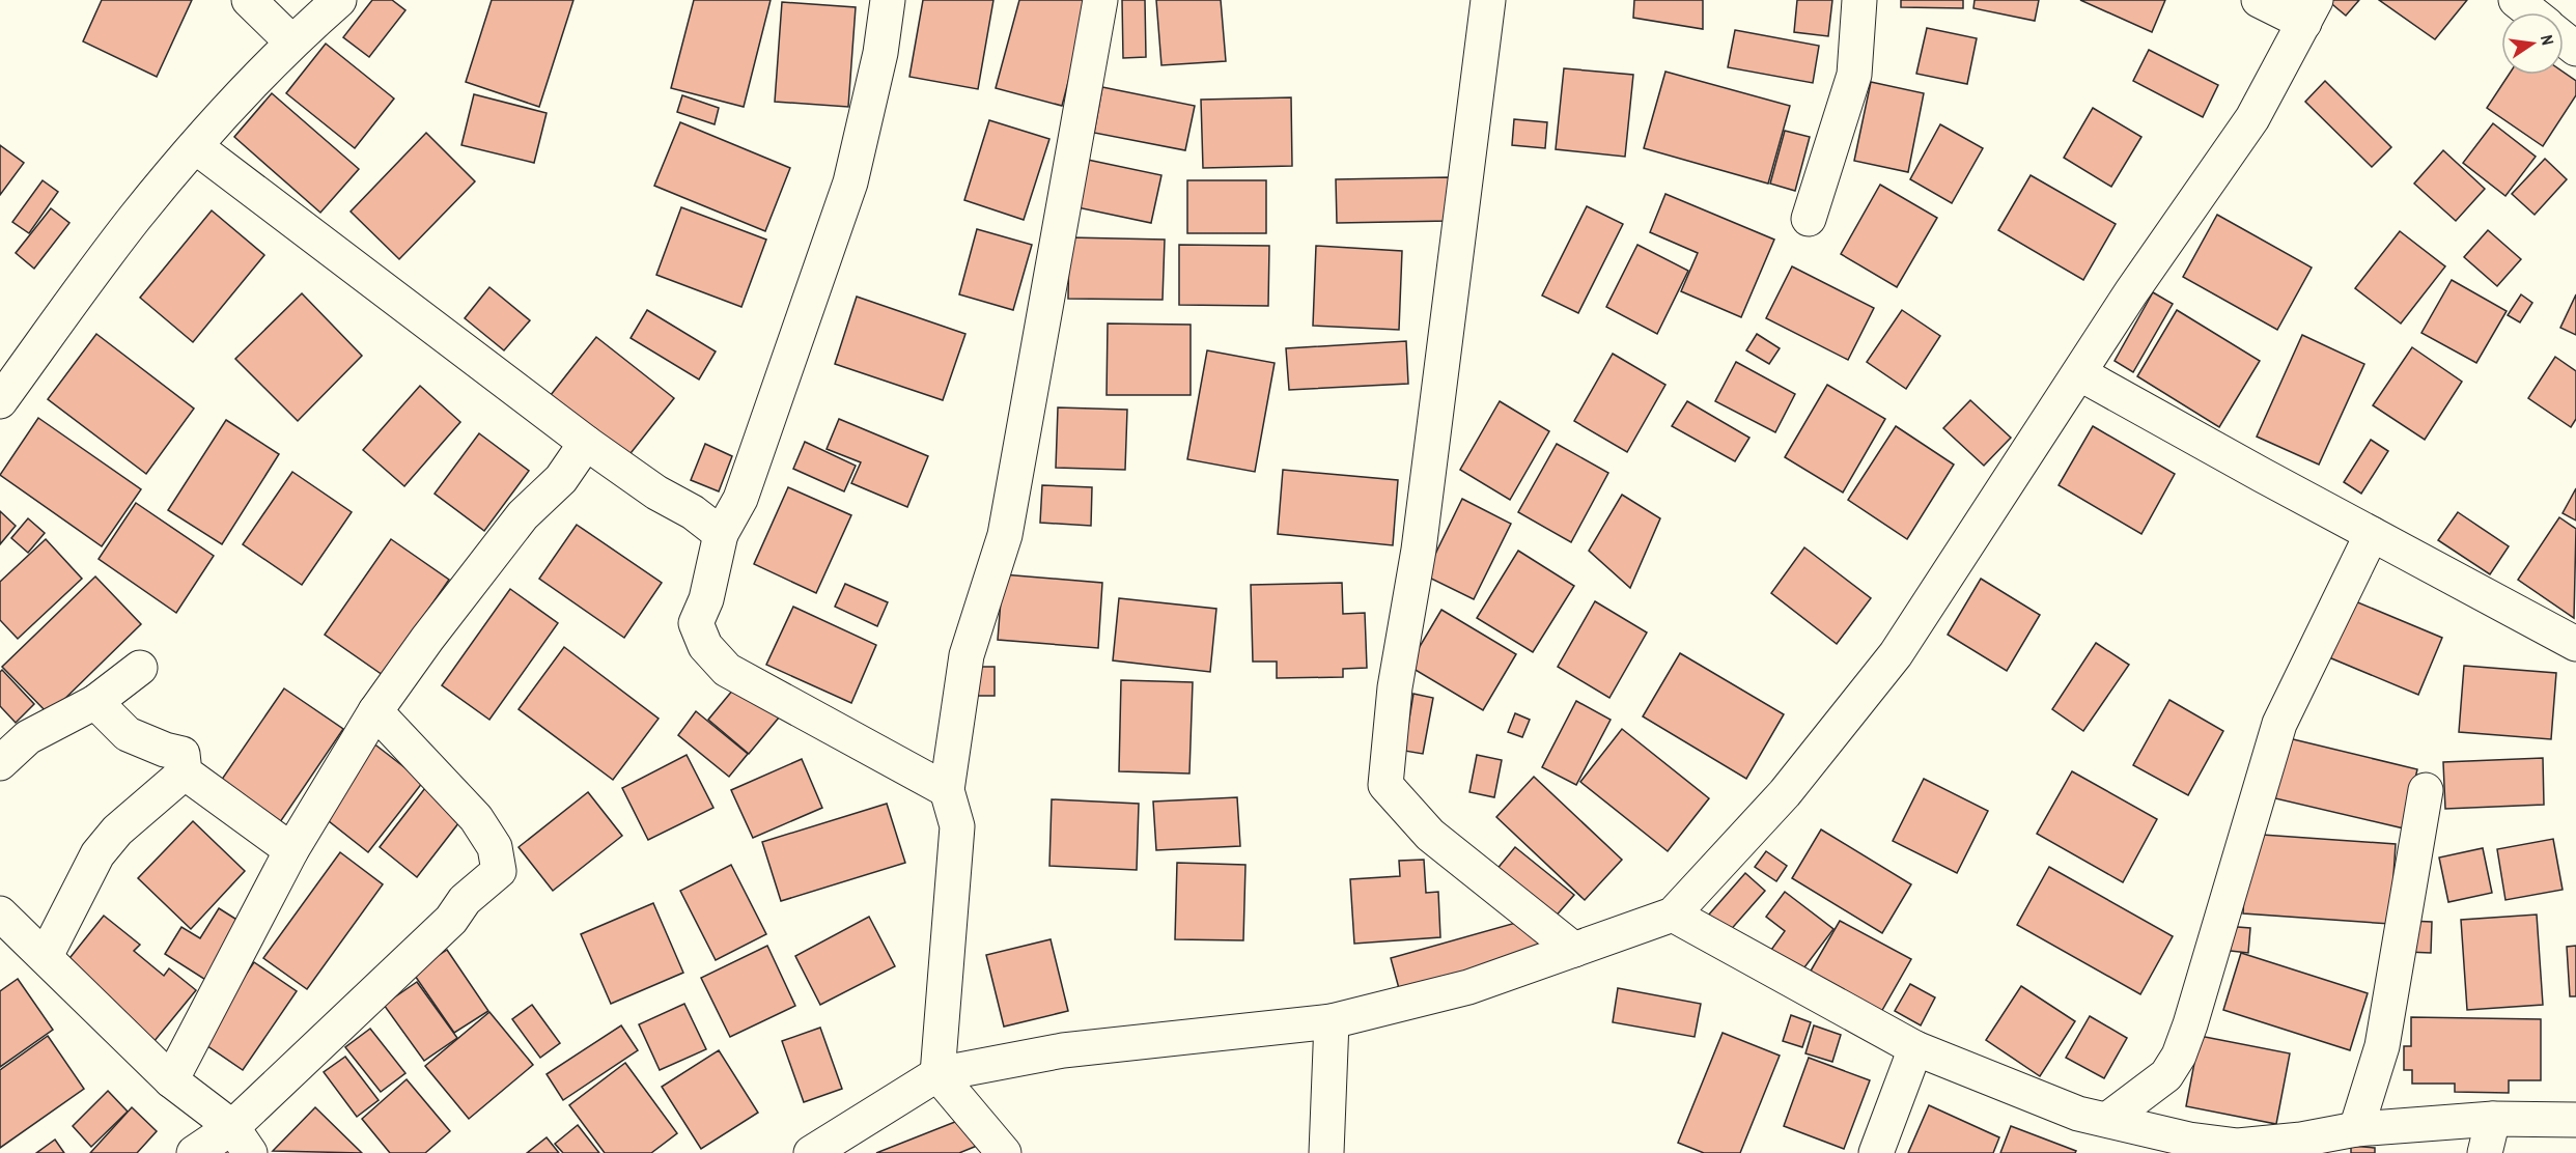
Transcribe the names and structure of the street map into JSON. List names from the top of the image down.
{
  "north": "right"
}
